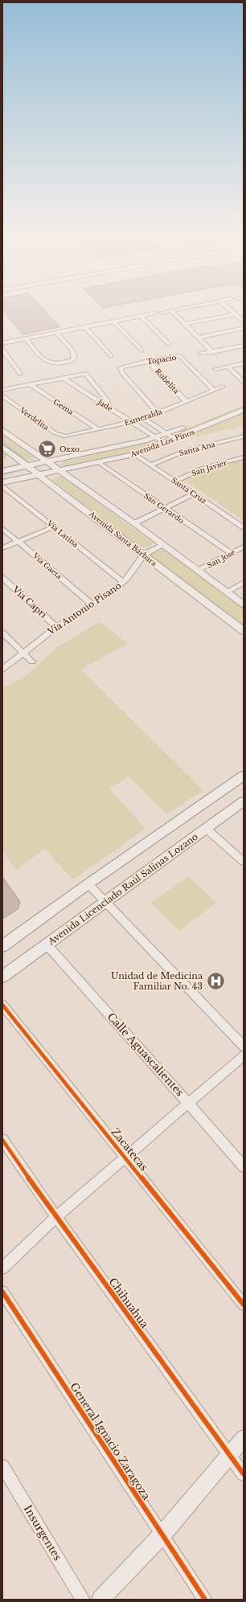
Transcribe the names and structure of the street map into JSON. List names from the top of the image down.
{
  "streets": {
    "main road": ["Avenida Licenciado Raúl Salinas Lozano"],
    "street": [
      "Topacio",
      "Rubelita",
      "Jade",
      "Gema",
      "Esmeralda",
      "Verdelita",
      "Avenida Los Pinos",
      "Santa Ana",
      "San Javier",
      "Santa Cruz",
      "San Gerardo",
      "Vía Latina",
      "Avenida Santa Bárbara",
      "San José",
      "Vía Gaeta",
      "Vía Capri",
      "Vía Antonio Pisano",
      "Calle Aguascalientes",
      "Zacatecas",
      "Chihuahua",
      "General Ignacio Zaragoza",
      "Insurgentes"
    ]
  },
  "crossings": [
    ["Topacio", "Rubelita"],
    ["Topacio", "Esmeralda"],
    ["Rubelita", "Esmeralda"],
    ["Jade", "Esmeralda"],
    ["Jade", "Avenida Los Pinos"],
    ["Gema", "Esmeralda"],
    ["Esmeralda", "Verdelita"],
    ["Avenida Los Pinos", "Santa Cruz"],
    ["Avenida Los Pinos", "San Gerardo"],
    ["Avenida Los Pinos", "Avenida Santa Bárbara"],
    ["Santa Ana", "Santa Cruz"],
    ["San Javier", "Santa Cruz"],
    ["San Gerardo", "San José"],
    ["Vía Latina", "Vía Antonio Pisano"],
    ["Avenida Santa Bárbara", "San José"],
    ["Avenida Santa Bárbara", "Vía Antonio Pisano"],
    ["Vía Gaeta", "Vía Antonio Pisano"],
    ["Vía Capri", "Vía Antonio Pisano"],
    ["Avenida Licenciado Raúl Salinas Lozano", "Calle Aguascalientes"]
  ],
  "places": {
    "supermarket": ["Oxxo"],
    "hospital": ["Unidad de Medicina Familiar No. 43"]
  }
}
